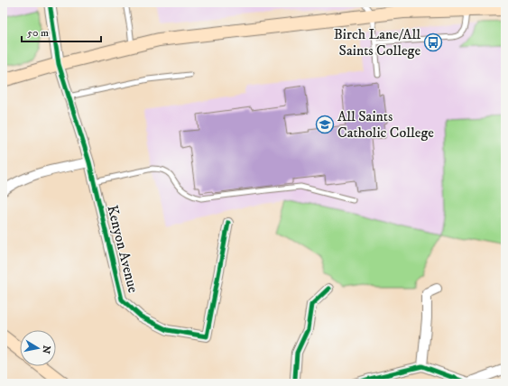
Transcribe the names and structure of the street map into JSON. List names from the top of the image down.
{
  "streets": {
    "street": ["Kenyon Avenue"]
  },
  "places": {
    "bus stop": ["Birch Lane/All Saints College"],
    "school or university": ["All Saints Catholic College"]
  },
  "scale_bar": "50 m",
  "north": "right"
}
